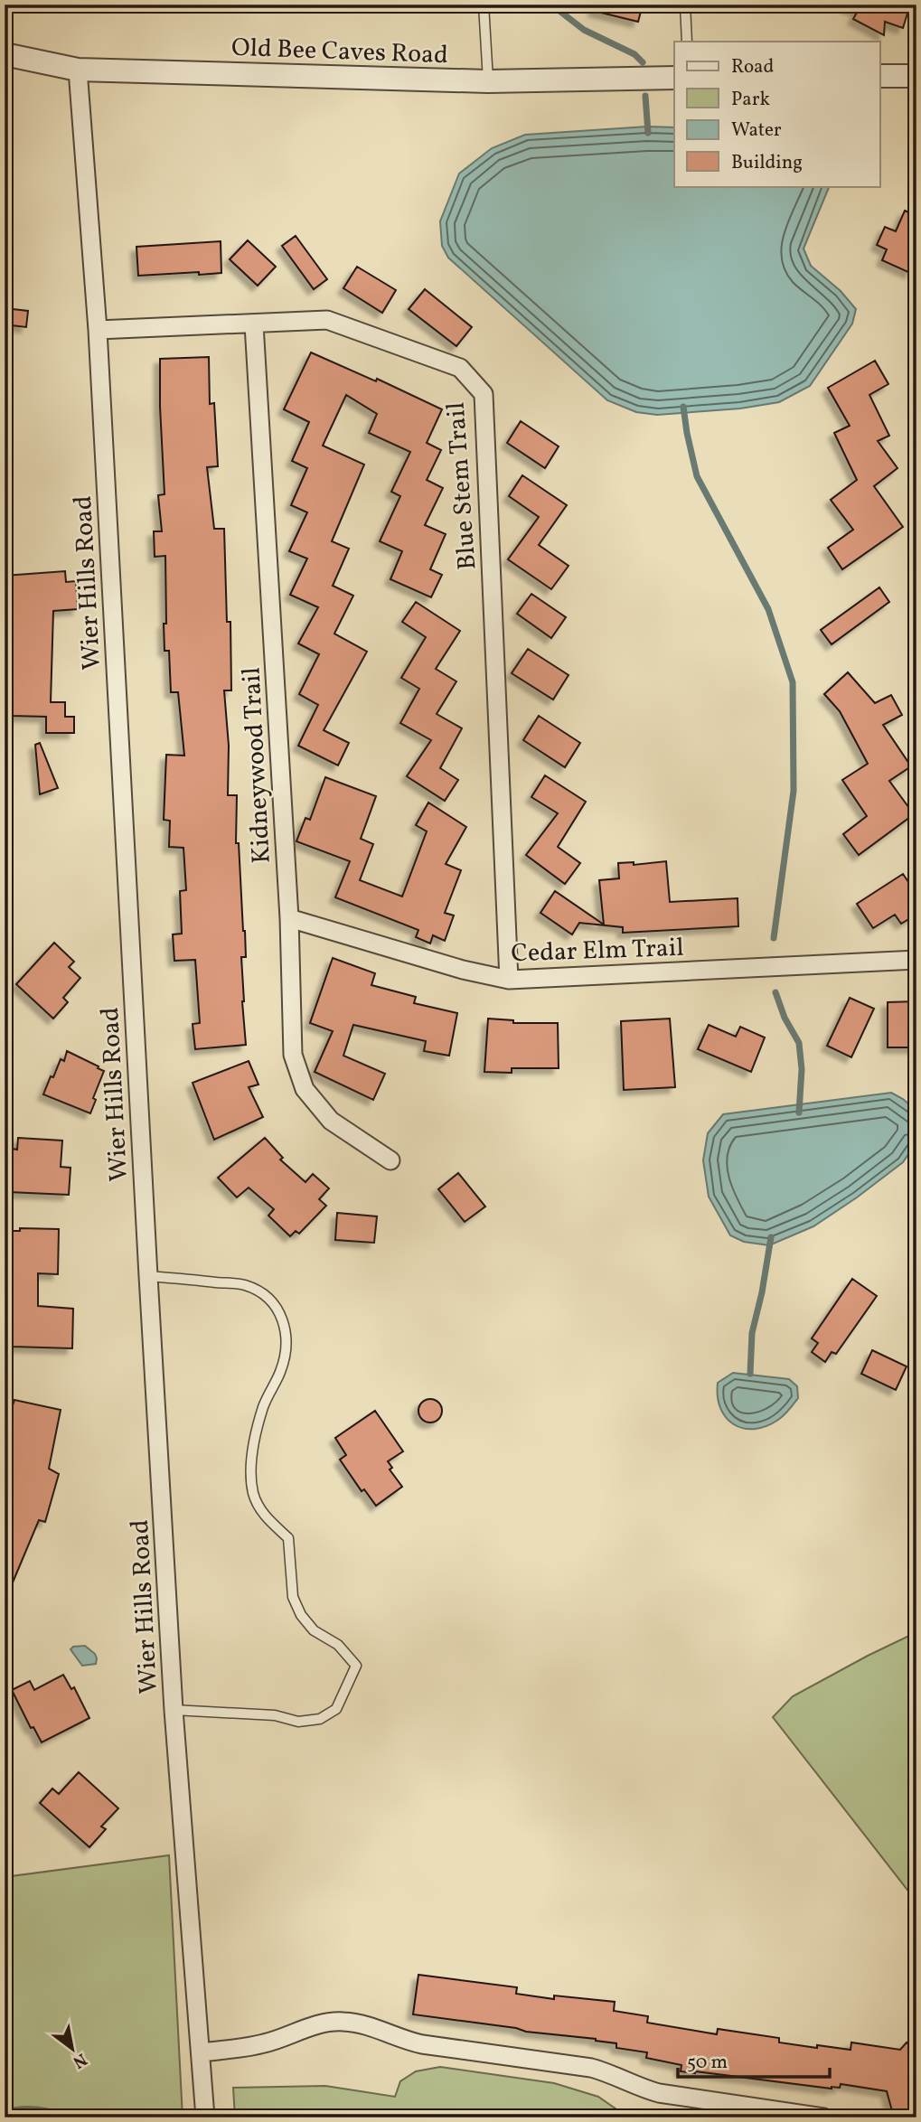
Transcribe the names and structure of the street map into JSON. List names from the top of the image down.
{
  "streets": {
    "street": [
      "Old Bee Caves Road",
      "Blue Stem Trail",
      "Wier Hills Road",
      "Kidneywood Trail",
      "Cedar Elm Trail"
    ]
  },
  "crossings": [
    ["Old Bee Caves Road", "Wier Hills Road"],
    ["Blue Stem Trail", "Wier Hills Road"],
    ["Blue Stem Trail", "Kidneywood Trail"],
    ["Blue Stem Trail", "Cedar Elm Trail"],
    ["Kidneywood Trail", "Cedar Elm Trail"]
  ],
  "legend": [
    "Road",
    "Park",
    "Water",
    "Building"
  ],
  "scale_bar": "50 m",
  "north": "bottom right"
}
